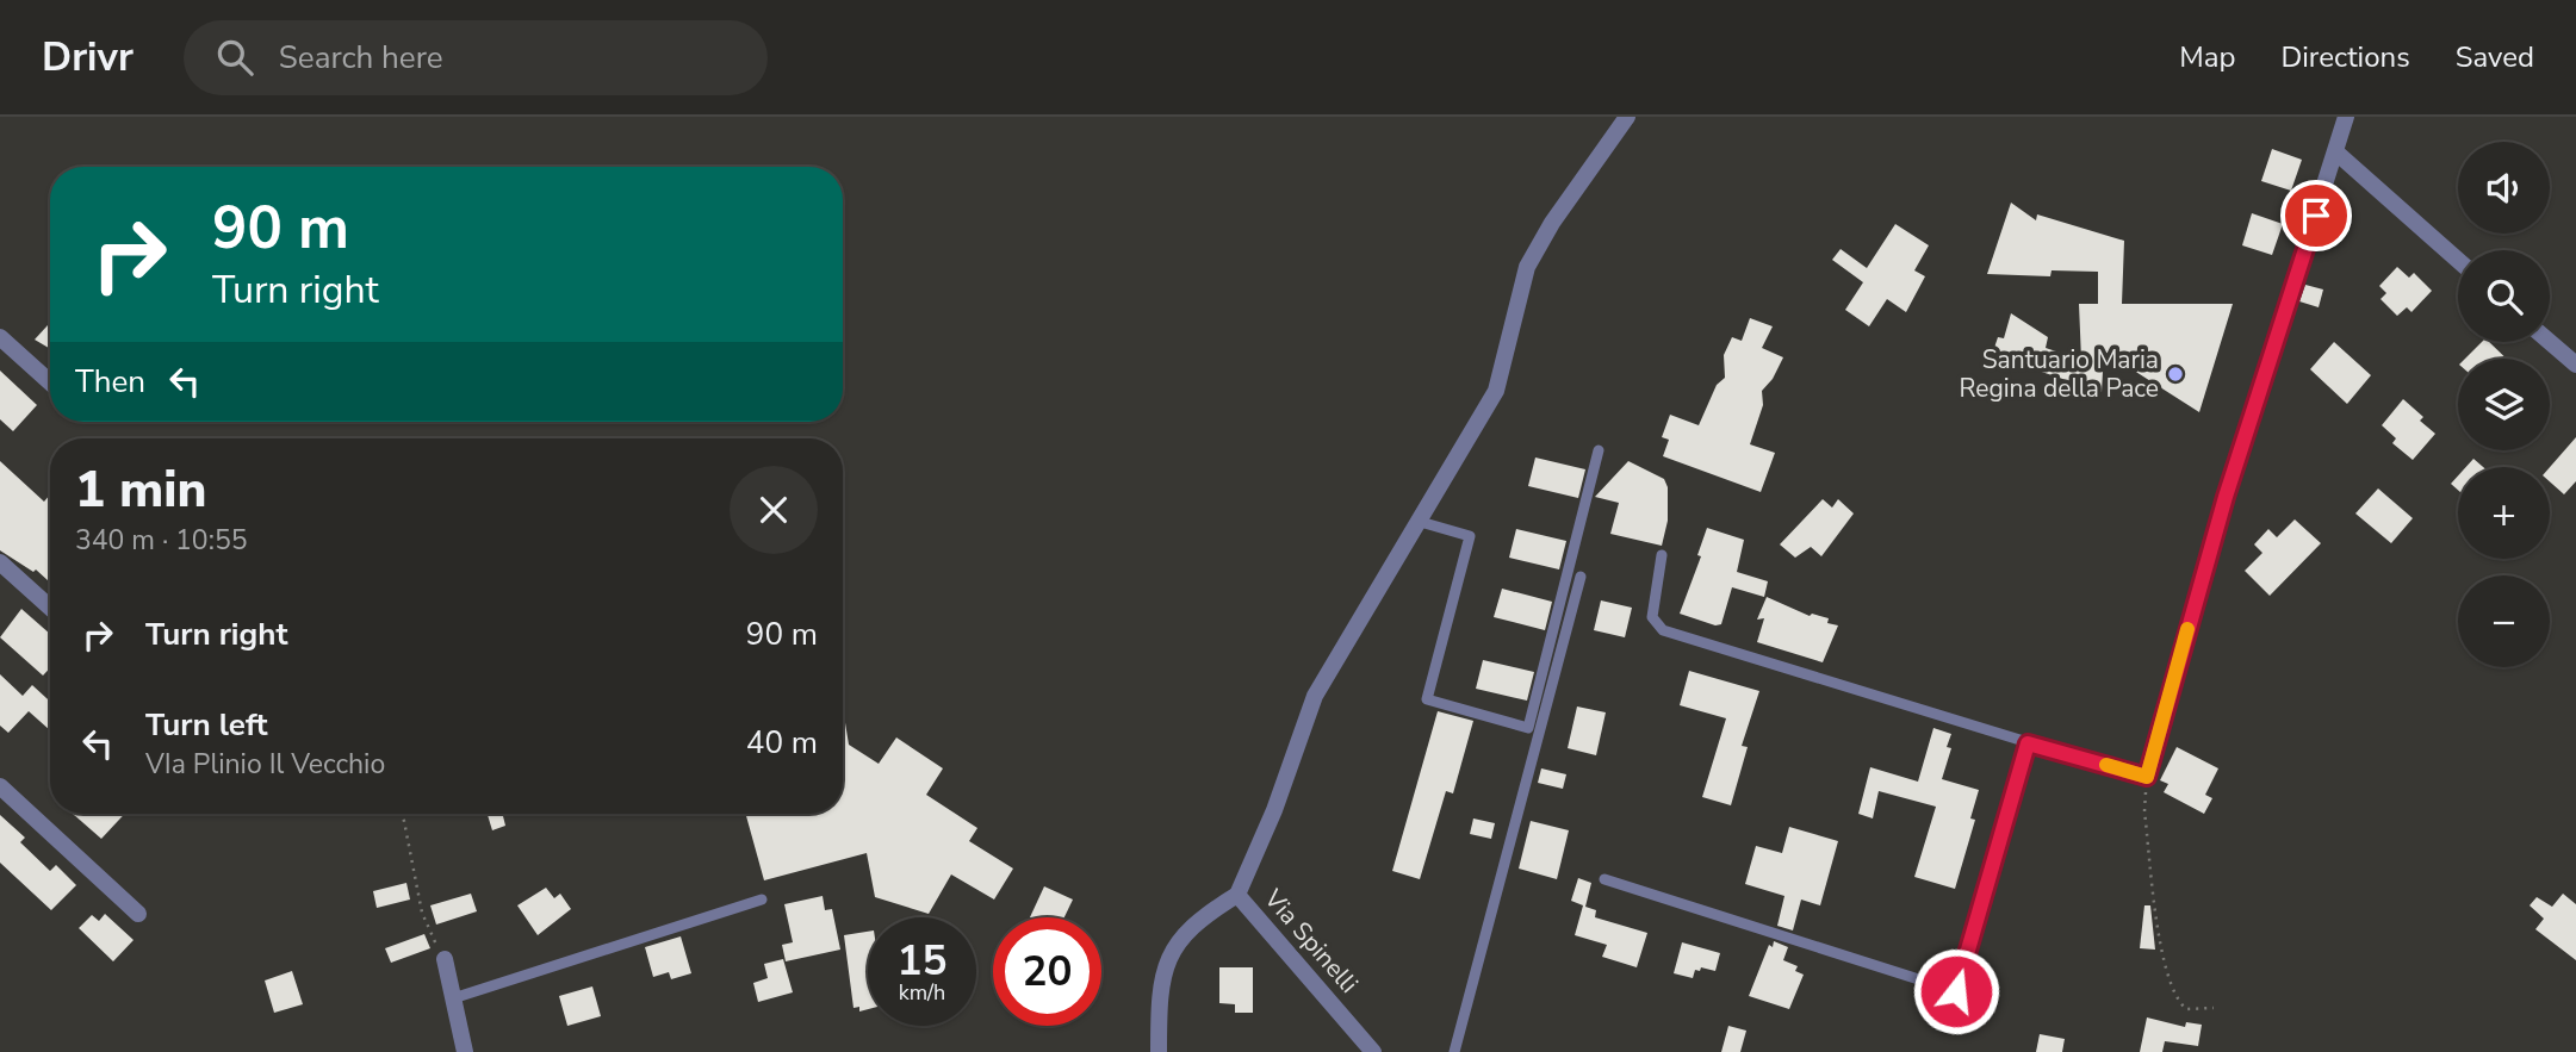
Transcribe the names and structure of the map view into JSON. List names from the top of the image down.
{
  "streets": {
    "street": ["Via Spinelli"]
  },
  "places": ["Santuario Maria Regina della Pace"],
  "page": {
    "header": "Drivr",
    "search": "Search here",
    "nav": ["Map", "Directions", "Saved"],
    "map_buttons": ["+", "−"],
    "turn": ["90 m", "Turn right"],
    "then": "Then",
    "heading": ["1 min", "340 m · 10:55"],
    "list": [
      {
        "name": "Turn right",
        "value": "90 m"
      },
      {
        "name": "Turn left",
        "note": "VIa Plinio Il Vecchio",
        "value": "40 m"
      }
    ],
    "speed": "15 km/h",
    "limit": "20"
  }
}
